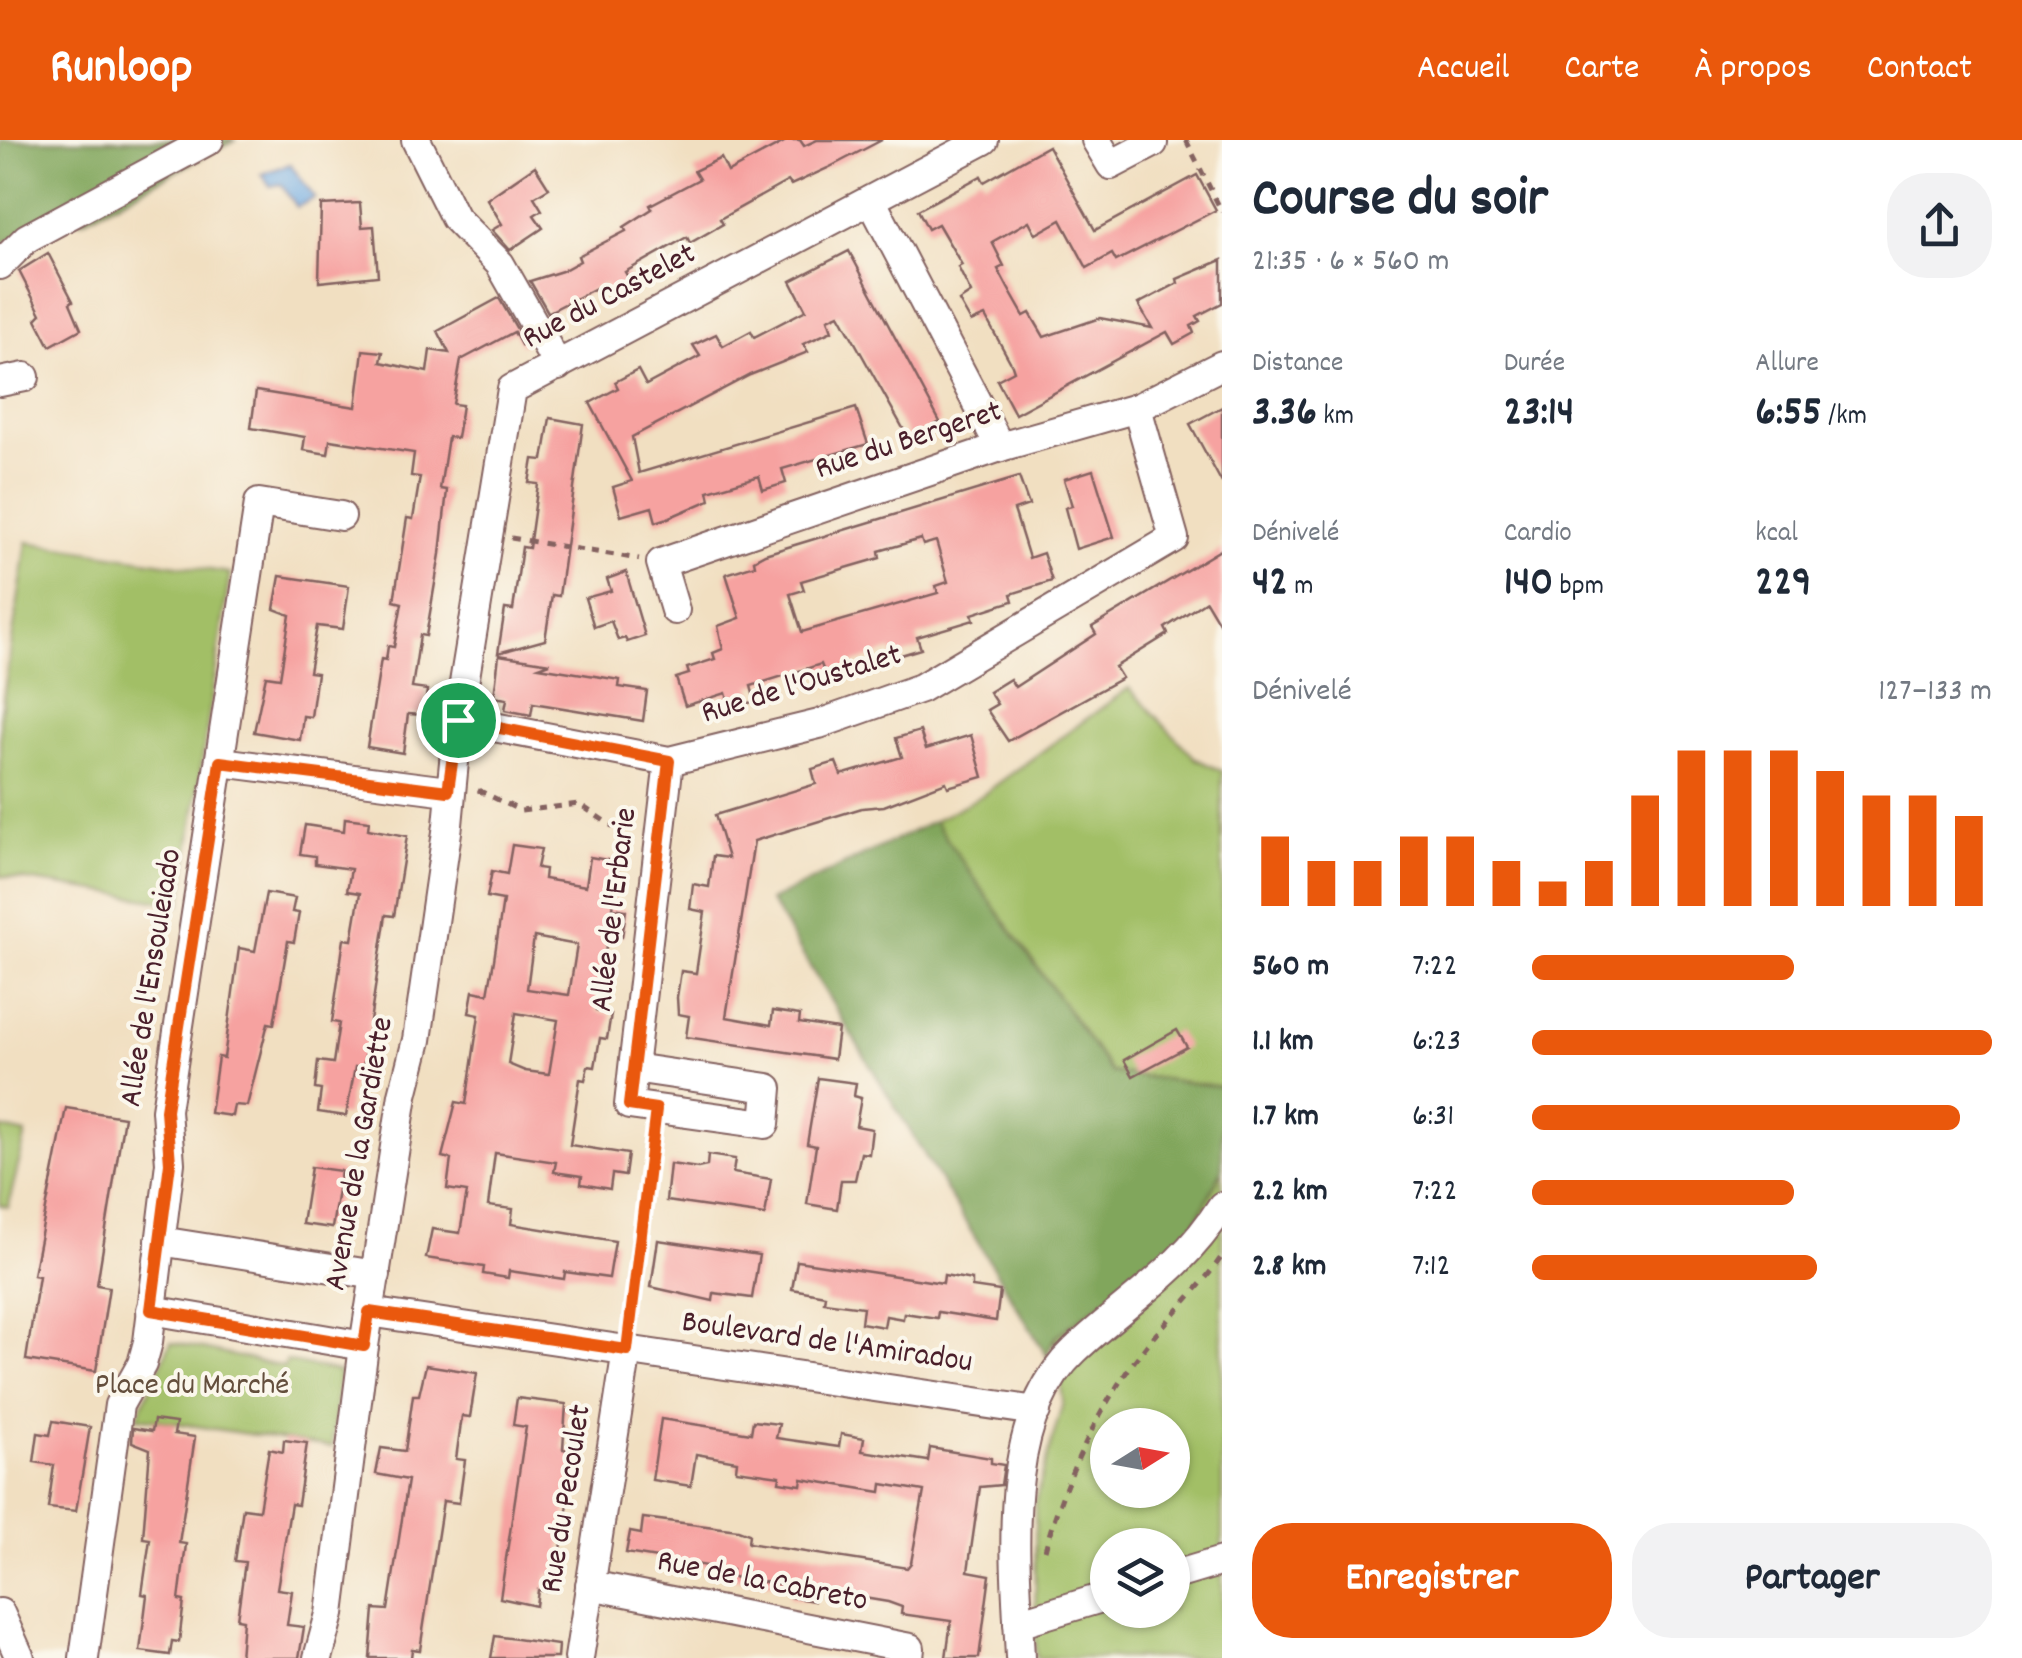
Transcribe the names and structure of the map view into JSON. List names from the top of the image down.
{
  "streets": {
    "street": [
      "Rue du Castelet",
      "Rue du Bergeret",
      "Rue de l'Oustalet",
      "Allée de l'Erbarie",
      "Allée de l'Ensouleiado",
      "Avenue de la Gardiette",
      "Boulevard de l'Amiradou",
      "Rue du Pecoulet",
      "Rue de la Cabreto"
    ]
  },
  "crossings": [
    ["Rue du Castelet", "Rue de l'Oustalet"],
    ["Rue du Castelet", "Avenue de la Gardiette"],
    ["Rue du Bergeret", "Rue de l'Oustalet"],
    ["Rue de l'Oustalet", "Allée de l'Erbarie"],
    ["Rue de l'Oustalet", "Avenue de la Gardiette"],
    ["Avenue de la Gardiette", "Boulevard de l'Amiradou"],
    ["Boulevard de l'Amiradou", "Rue du Pecoulet"],
    ["Rue du Pecoulet", "Rue de la Cabreto"]
  ],
  "parks": ["Place du Marché"],
  "north": "right",
  "page": {
    "header": "Runloop",
    "nav": [
      "Accueil",
      "Carte",
      "À propos",
      "Contact"
    ],
    "heading": ["Course du soir", "21:35 · 6 × 560 m"],
    "stats": [
      ["Distance", "3.36 km"],
      ["Durée", "23:14"],
      ["Allure", "6:55 /km"],
      ["Dénivelé", "42 m"],
      ["Cardio", "140 bpm"],
      ["kcal", "229"]
    ],
    "chart": ["Dénivelé", "127–133 m"],
    "list": [
      {
        "name": "560 m",
        "note": "7:22"
      },
      {
        "name": "1.1 km",
        "note": "6:23"
      },
      {
        "name": "1.7 km",
        "note": "6:31"
      },
      {
        "name": "2.2 km",
        "note": "7:22"
      },
      {
        "name": "2.8 km",
        "note": "7:12"
      }
    ],
    "buttons": ["Enregistrer", "Partager"]
  }
}
